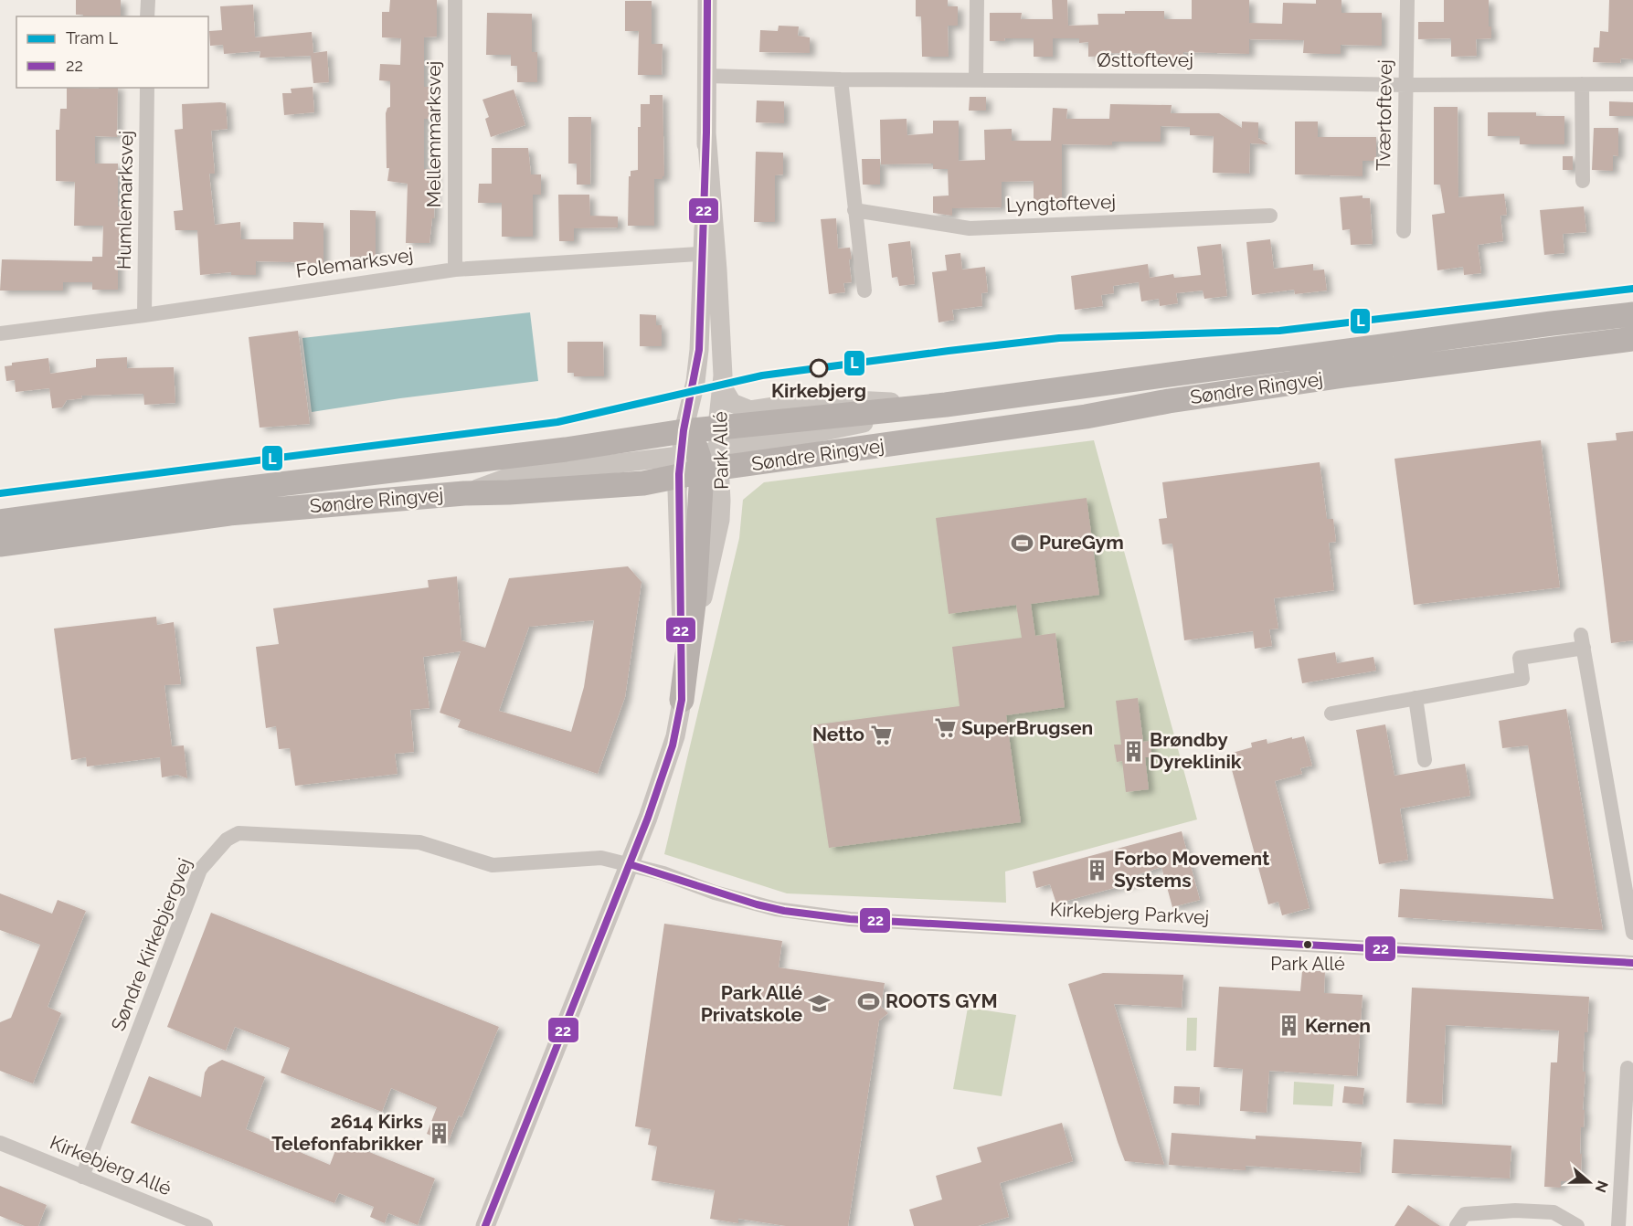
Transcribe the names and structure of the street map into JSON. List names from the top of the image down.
{
  "streets": {
    "main road": ["Søndre Ringvej"],
    "street": [
      "Østtoftevej",
      "Tværtoftevej",
      "Mellemmarksvej",
      "Humlemarksvej",
      "Lyngtoftevej",
      "Folemarksvej",
      "Park Allé",
      "Kirkebjerg Parkvej",
      "Søndre Kirkebjergvej",
      "Kirkebjerg Allé"
    ]
  },
  "crossings": [
    ["Østtoftevej", "Tværtoftevej"],
    ["Østtoftevej", "Park Allé"],
    ["Mellemmarksvej", "Folemarksvej"],
    ["Humlemarksvej", "Folemarksvej"],
    ["Folemarksvej", "Park Allé"],
    ["Søndre Ringvej", "Park Allé"],
    ["Kirkebjerg Parkvej", "Søndre Kirkebjergvej"],
    ["Søndre Kirkebjergvej", "Kirkebjerg Allé"]
  ],
  "places": {
    "other": ["Kirkebjerg", "Park Allé"],
    "sports": ["PureGym", "ROOTS GYM"],
    "supermarket": ["SuperBrugsen", "Netto"],
    "building": [
      "Brøndby Dyreklinik",
      "Forbo Movement Systems",
      "Kernen",
      "2614 Kirks Telefonfabrikker"
    ],
    "school or university": ["Park Allé Privatskole"]
  },
  "lines": ["transit line 22", "tram line L"],
  "legend": ["Tram L", "22"],
  "north": "right"
}
